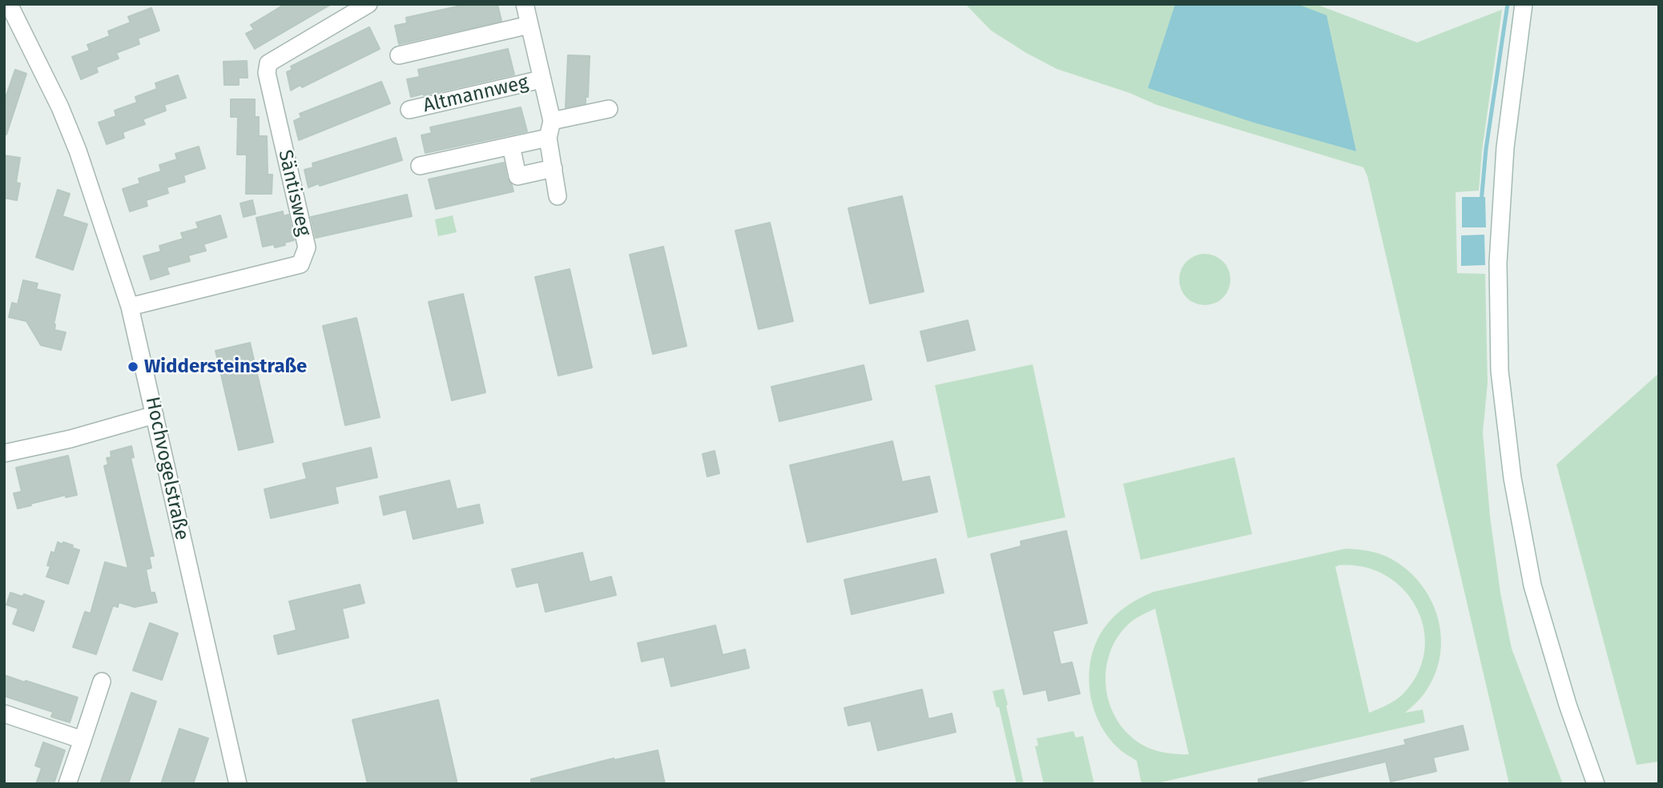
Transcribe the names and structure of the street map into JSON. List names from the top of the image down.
{
  "streets": {
    "street": ["Altmannweg", "Säntisweg", "Hochvogelstraße"]
  },
  "crossings": [
    ["Säntisweg", "Hochvogelstraße"]
  ],
  "places": ["Widdersteinstraße"]
}
